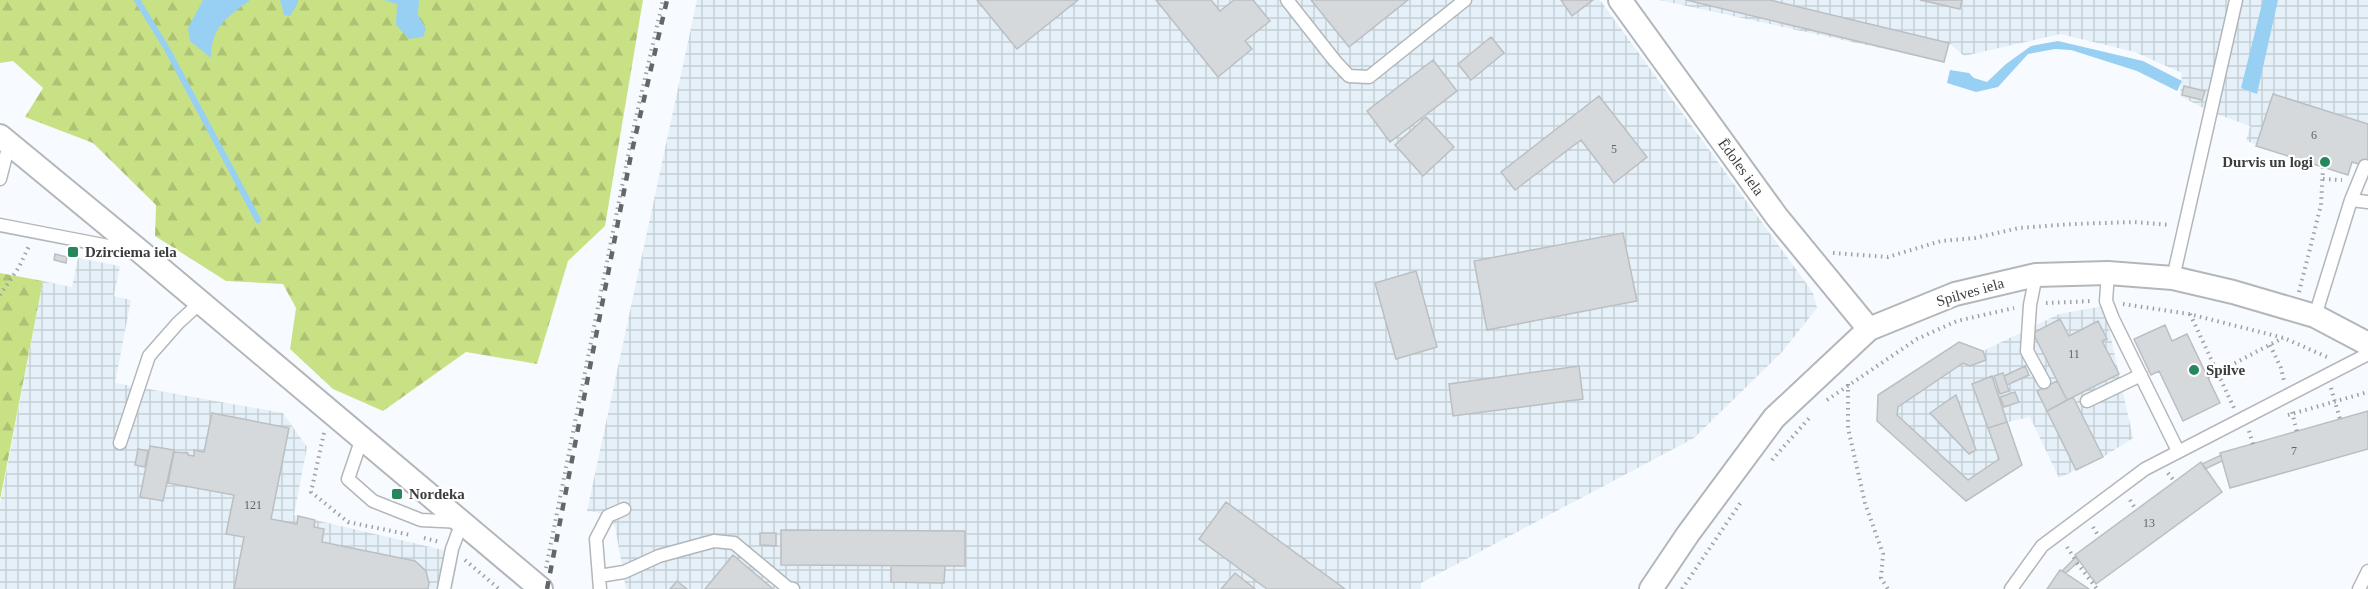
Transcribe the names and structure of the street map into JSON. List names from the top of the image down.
{
  "streets": {
    "street": ["Ēdoles iela", "Spilves iela"]
  },
  "crossings": [
    ["Ēdoles iela", "Spilves iela"]
  ],
  "places": {
    "other": ["Durvis un logi", "Spilve"],
    "transit": ["Dzirciema iela", "Nordeka"]
  },
  "house_numbers": [
    "6",
    "5",
    "11",
    "7",
    "121",
    "13"
  ]
}
